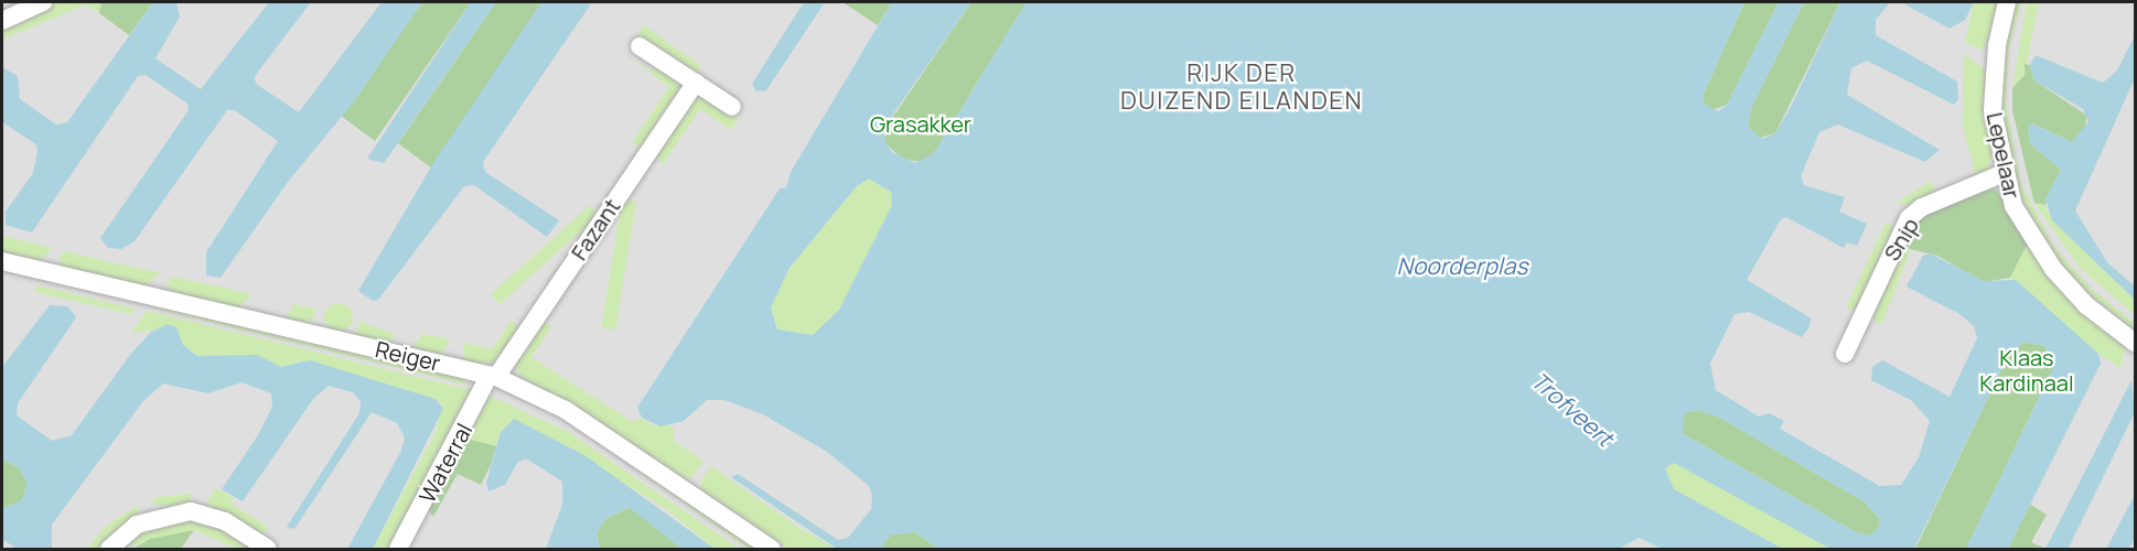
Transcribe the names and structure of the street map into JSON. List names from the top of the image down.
{
  "streets": {
    "street": [
      "Lepelaar",
      "Fazant",
      "Snip",
      "Reiger",
      "Waterral"
    ]
  },
  "crossings": [
    ["Lepelaar", "Snip"],
    ["Fazant", "Reiger"],
    ["Fazant", "Waterral"],
    ["Reiger", "Waterral"]
  ],
  "districts": ["RIJK DER DUIZEND EILANDEN"],
  "water": ["Noorderplas", "Trofveert"],
  "parks": ["Grasakker", "Klaas Kardinaal"]
}
